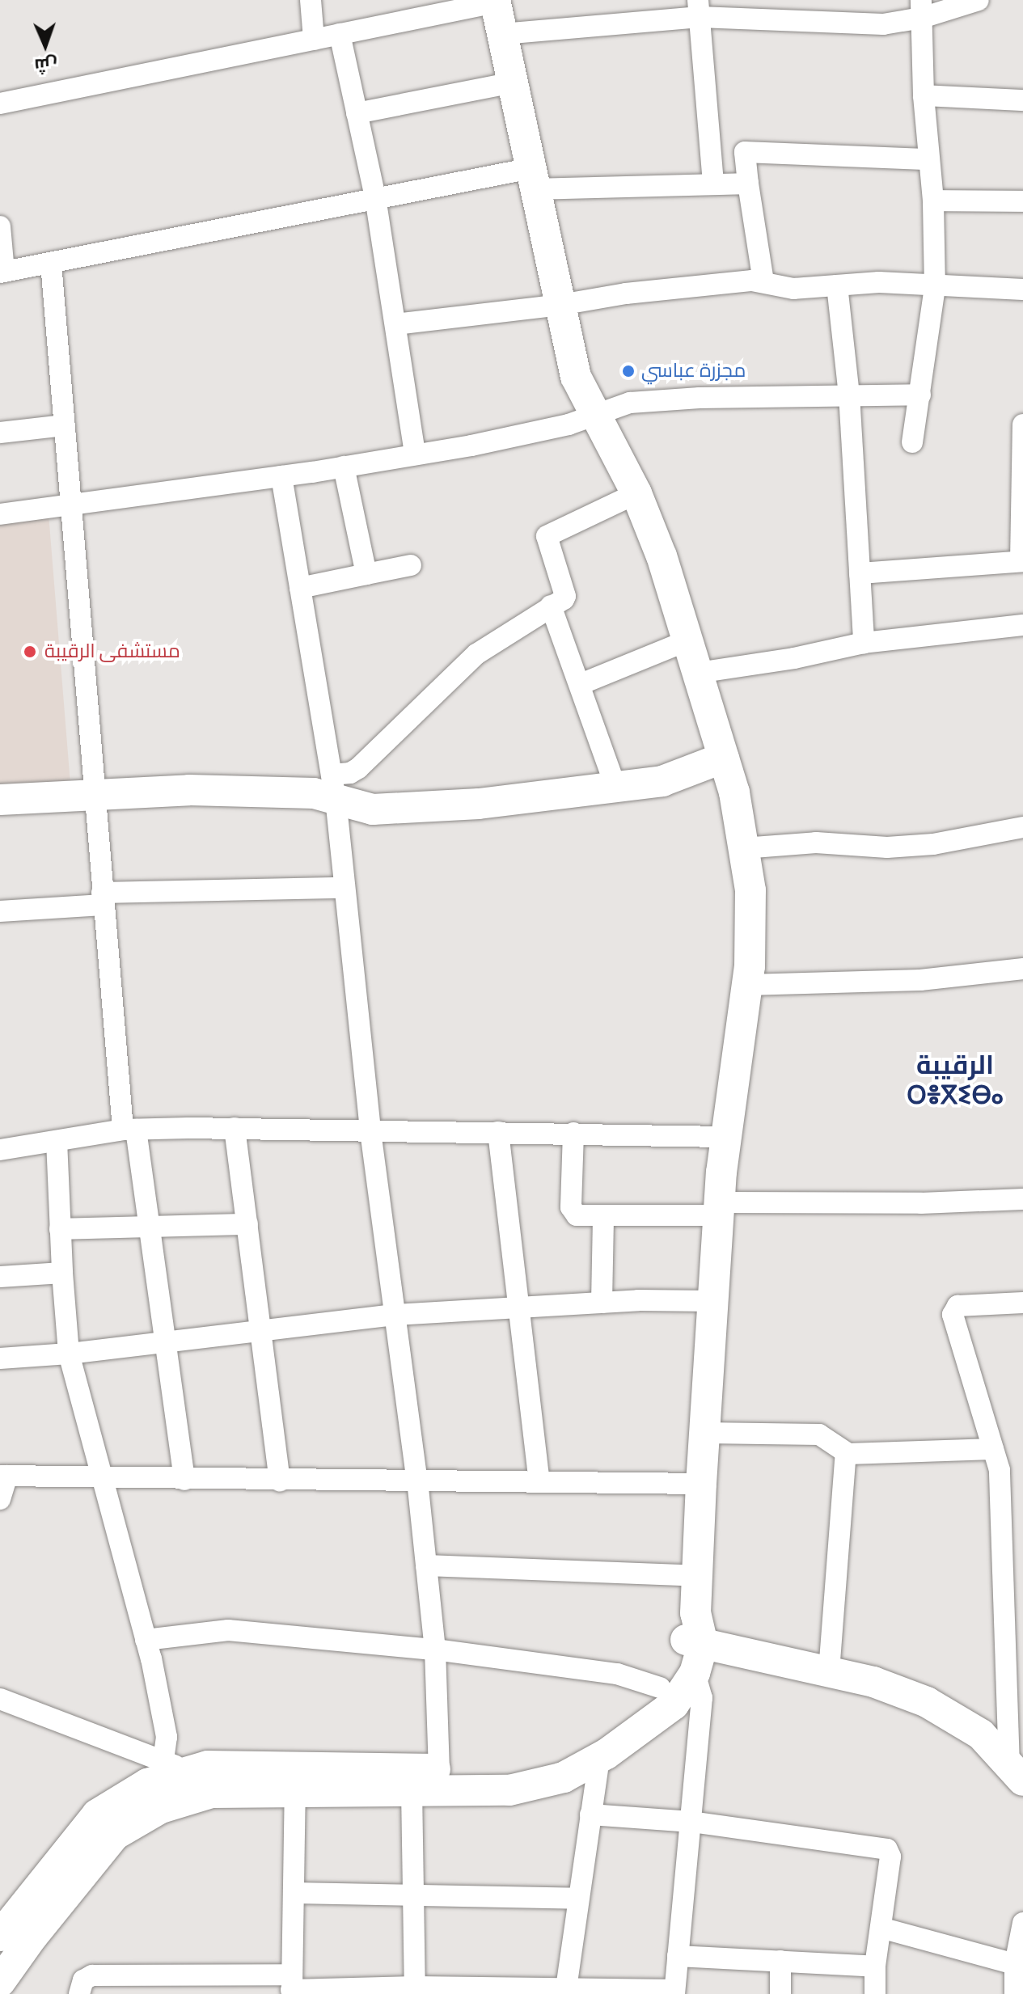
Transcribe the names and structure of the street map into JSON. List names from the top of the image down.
{
  "districts": ["الرقيبة ⵔⴻⴳⵉⴱⴰ"],
  "places": ["مجزرة عباسي", "مستشفى الرقيبة"],
  "north": "bottom"
}
